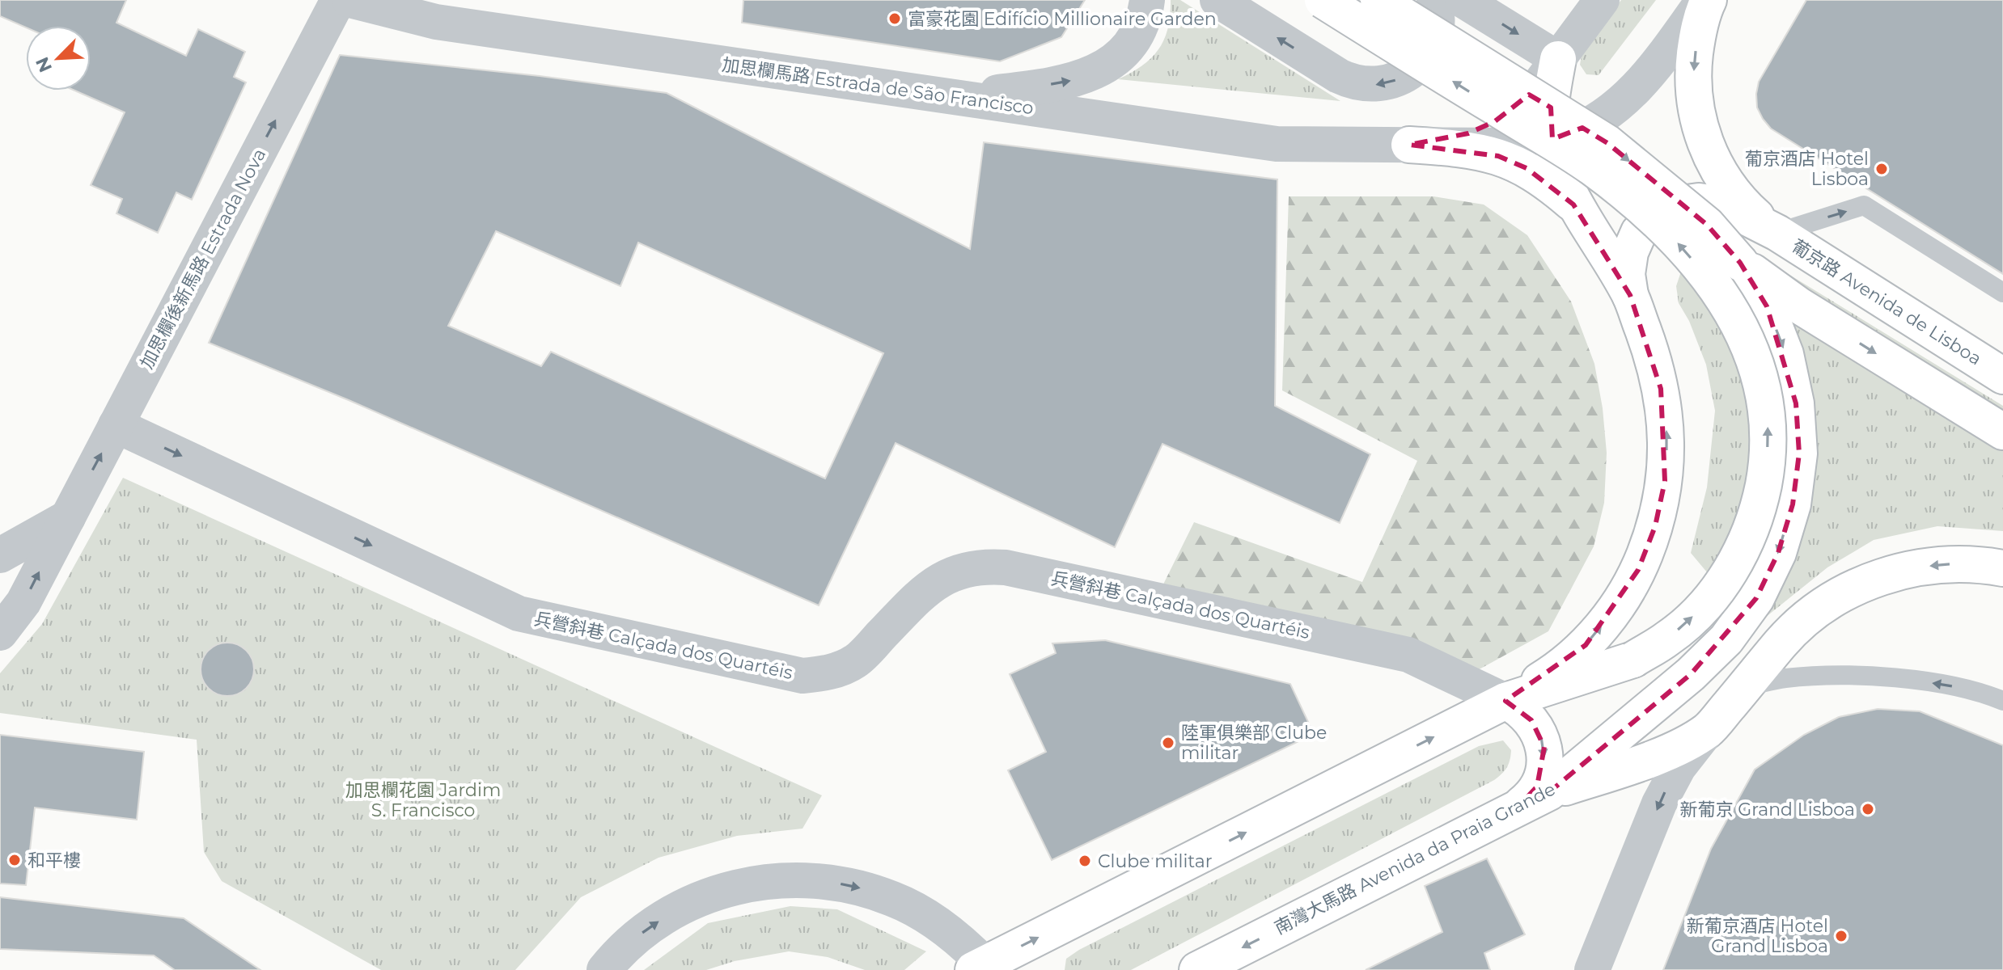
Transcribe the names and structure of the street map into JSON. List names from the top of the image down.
{
  "streets": {
    "main road": ["葡京路 Avenida de Lisboa", "南灣大馬路 Avenida da Praia Grande"],
    "street": ["加思欄馬路 Estrada de São Francisco", "加思欄後新馬路 Estrada Nova", "兵營斜巷 Calçada dos Quartéis"]
  },
  "crossings": [
    ["加思欄後新馬路 Estrada Nova", "兵營斜巷 Calçada dos Quartéis"]
  ],
  "one_way": ["加思欄後新馬路 Estrada Nova", "兵營斜巷 Calçada dos Quartéis", "南灣大馬路 Avenida da Praia Grande"],
  "parks": ["加思欄花園 Jardim S. Francisco"],
  "places": [
    "富豪花園 Edifício Millionaire Garden",
    "葡京酒店 Hotel Lisboa",
    "陸軍俱樂部 Clube militar",
    "新葡京 Grand Lisboa",
    "和平樓",
    "Clube militar",
    "新葡京酒店 Hotel Grand Lisboa"
  ],
  "north": "bottom left"
}
